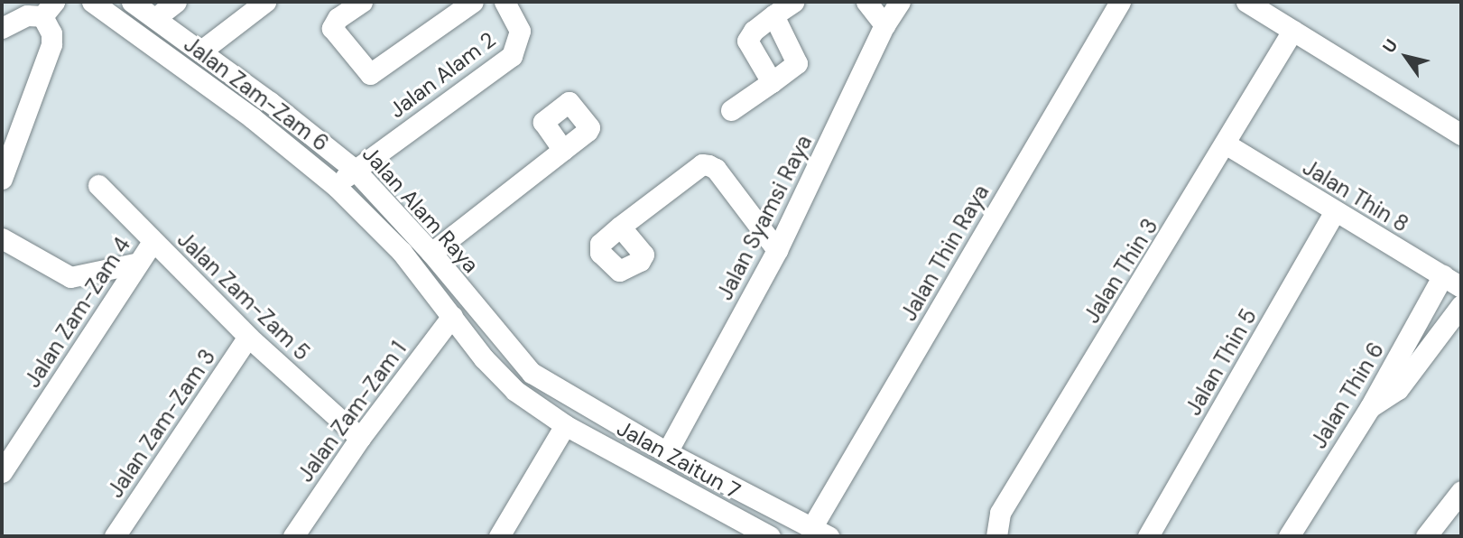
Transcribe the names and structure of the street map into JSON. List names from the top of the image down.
{
  "streets": {
    "street": [
      "Jalan Alam 2",
      "Jalan Zam-Zam 6",
      "Jalan Thin 8",
      "Jalan Alam Raya",
      "Jalan Syamsi Raya",
      "Jalan Thin Raya",
      "Jalan Thin 3",
      "Jalan Zam-Zam 5",
      "Jalan Zam-Zam 4",
      "Jalan Thin 5",
      "Jalan Thin 6",
      "Jalan Zam-Zam 1",
      "Jalan Zam-Zam 3",
      "Jalan Zaitun 7"
    ]
  },
  "crossings": [
    ["Jalan Alam 2", "Jalan Zam-Zam 6"],
    ["Jalan Alam 2", "Jalan Alam Raya"],
    ["Jalan Zam-Zam 6", "Jalan Zam-Zam 1"],
    ["Jalan Zam-Zam 6", "Jalan Zaitun 7"],
    ["Jalan Thin 8", "Jalan Thin 3"],
    ["Jalan Thin 8", "Jalan Thin 5"],
    ["Jalan Thin 8", "Jalan Thin 6"],
    ["Jalan Alam Raya", "Jalan Syamsi Raya"],
    ["Jalan Alam Raya", "Jalan Thin Raya"],
    ["Jalan Zam-Zam 5", "Jalan Zam-Zam 4"],
    ["Jalan Zam-Zam 5", "Jalan Zam-Zam 1"],
    ["Jalan Zam-Zam 5", "Jalan Zam-Zam 3"]
  ],
  "north": "top left"
}
